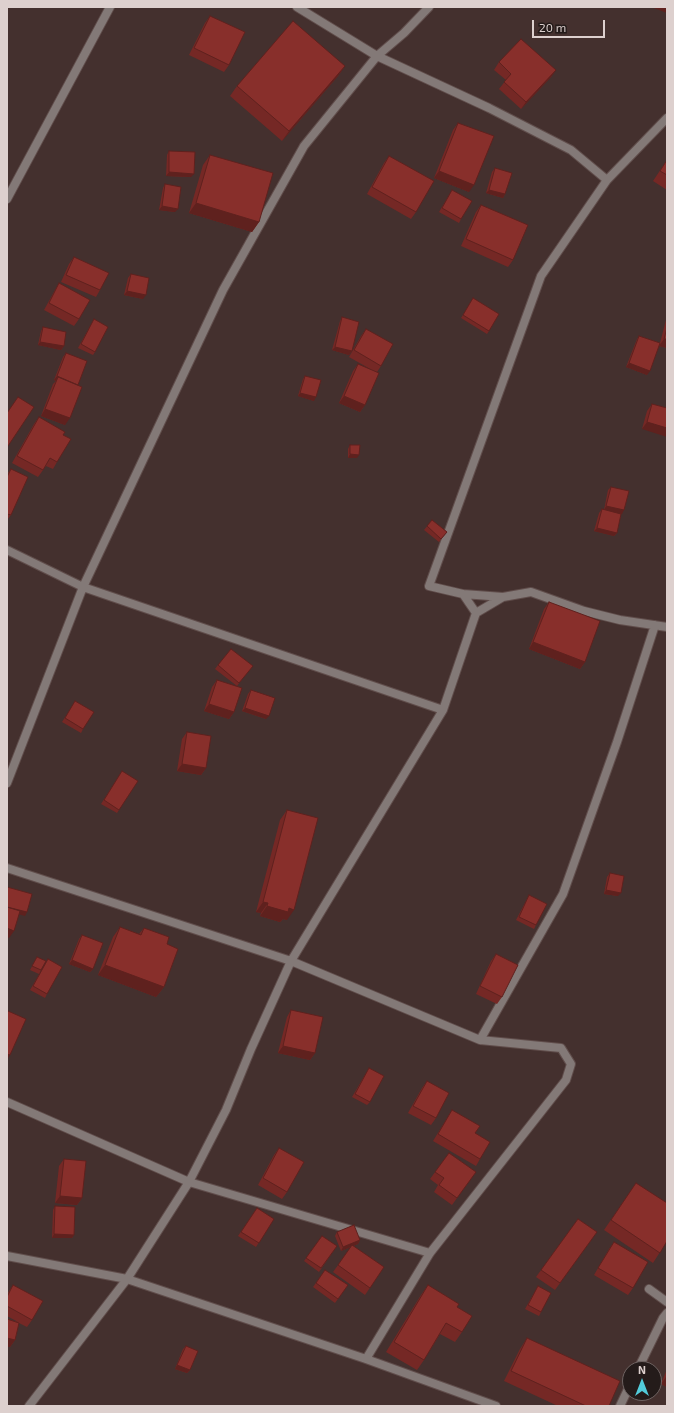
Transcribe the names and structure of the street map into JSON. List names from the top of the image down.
{
  "scale_bar": "20 m",
  "north": "top"
}
